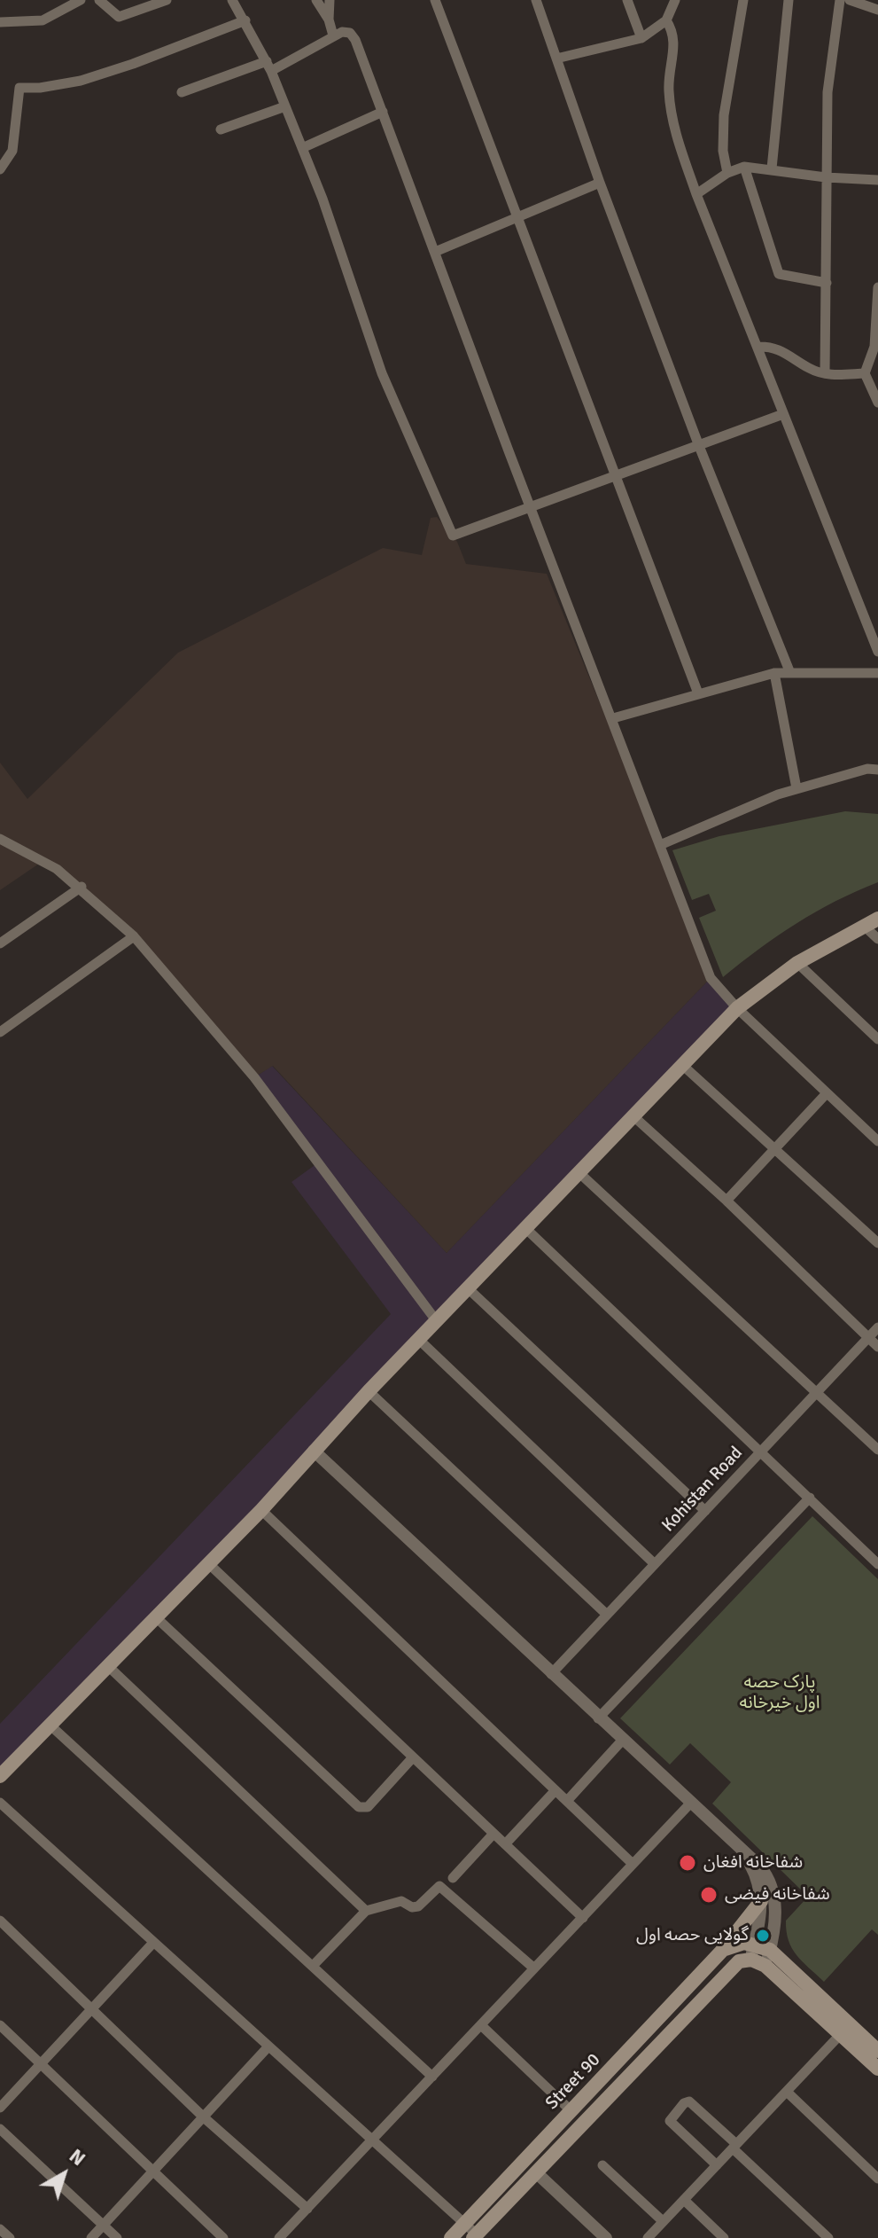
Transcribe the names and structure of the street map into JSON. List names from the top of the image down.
{
  "streets": {
    "main road": ["Street 90"],
    "street": ["Kohistan Road"]
  },
  "parks": ["پارک حصه اول خیرخانه"],
  "places": ["شفاخانه افغان", "شفاخانه فیضی", "گولایی حصه اول"],
  "north": "top right"
}
